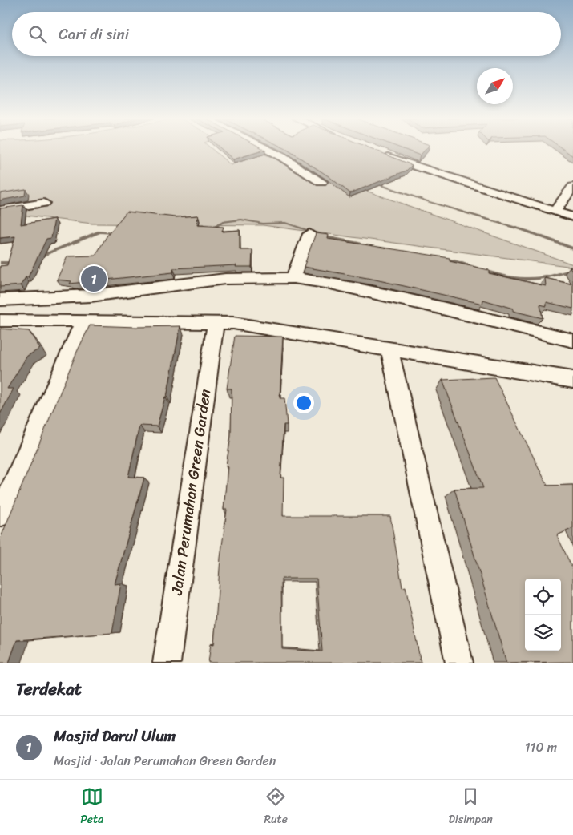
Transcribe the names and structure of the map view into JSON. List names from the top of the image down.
{
  "streets": {
    "street": ["Jalan Perumahan Green Garden"]
  },
  "north": "top right",
  "page": {
    "search": "Cari di sini",
    "pins": "1",
    "heading": "Terdekat",
    "list": [
      {
        "mark": "1",
        "name": "Masjid Darul Ulum",
        "note": "Masjid · Jalan Perumahan Green Garden",
        "value": "110 m"
      }
    ],
    "nav": ["Peta", "Rute", "Disimpan"]
  }
}
